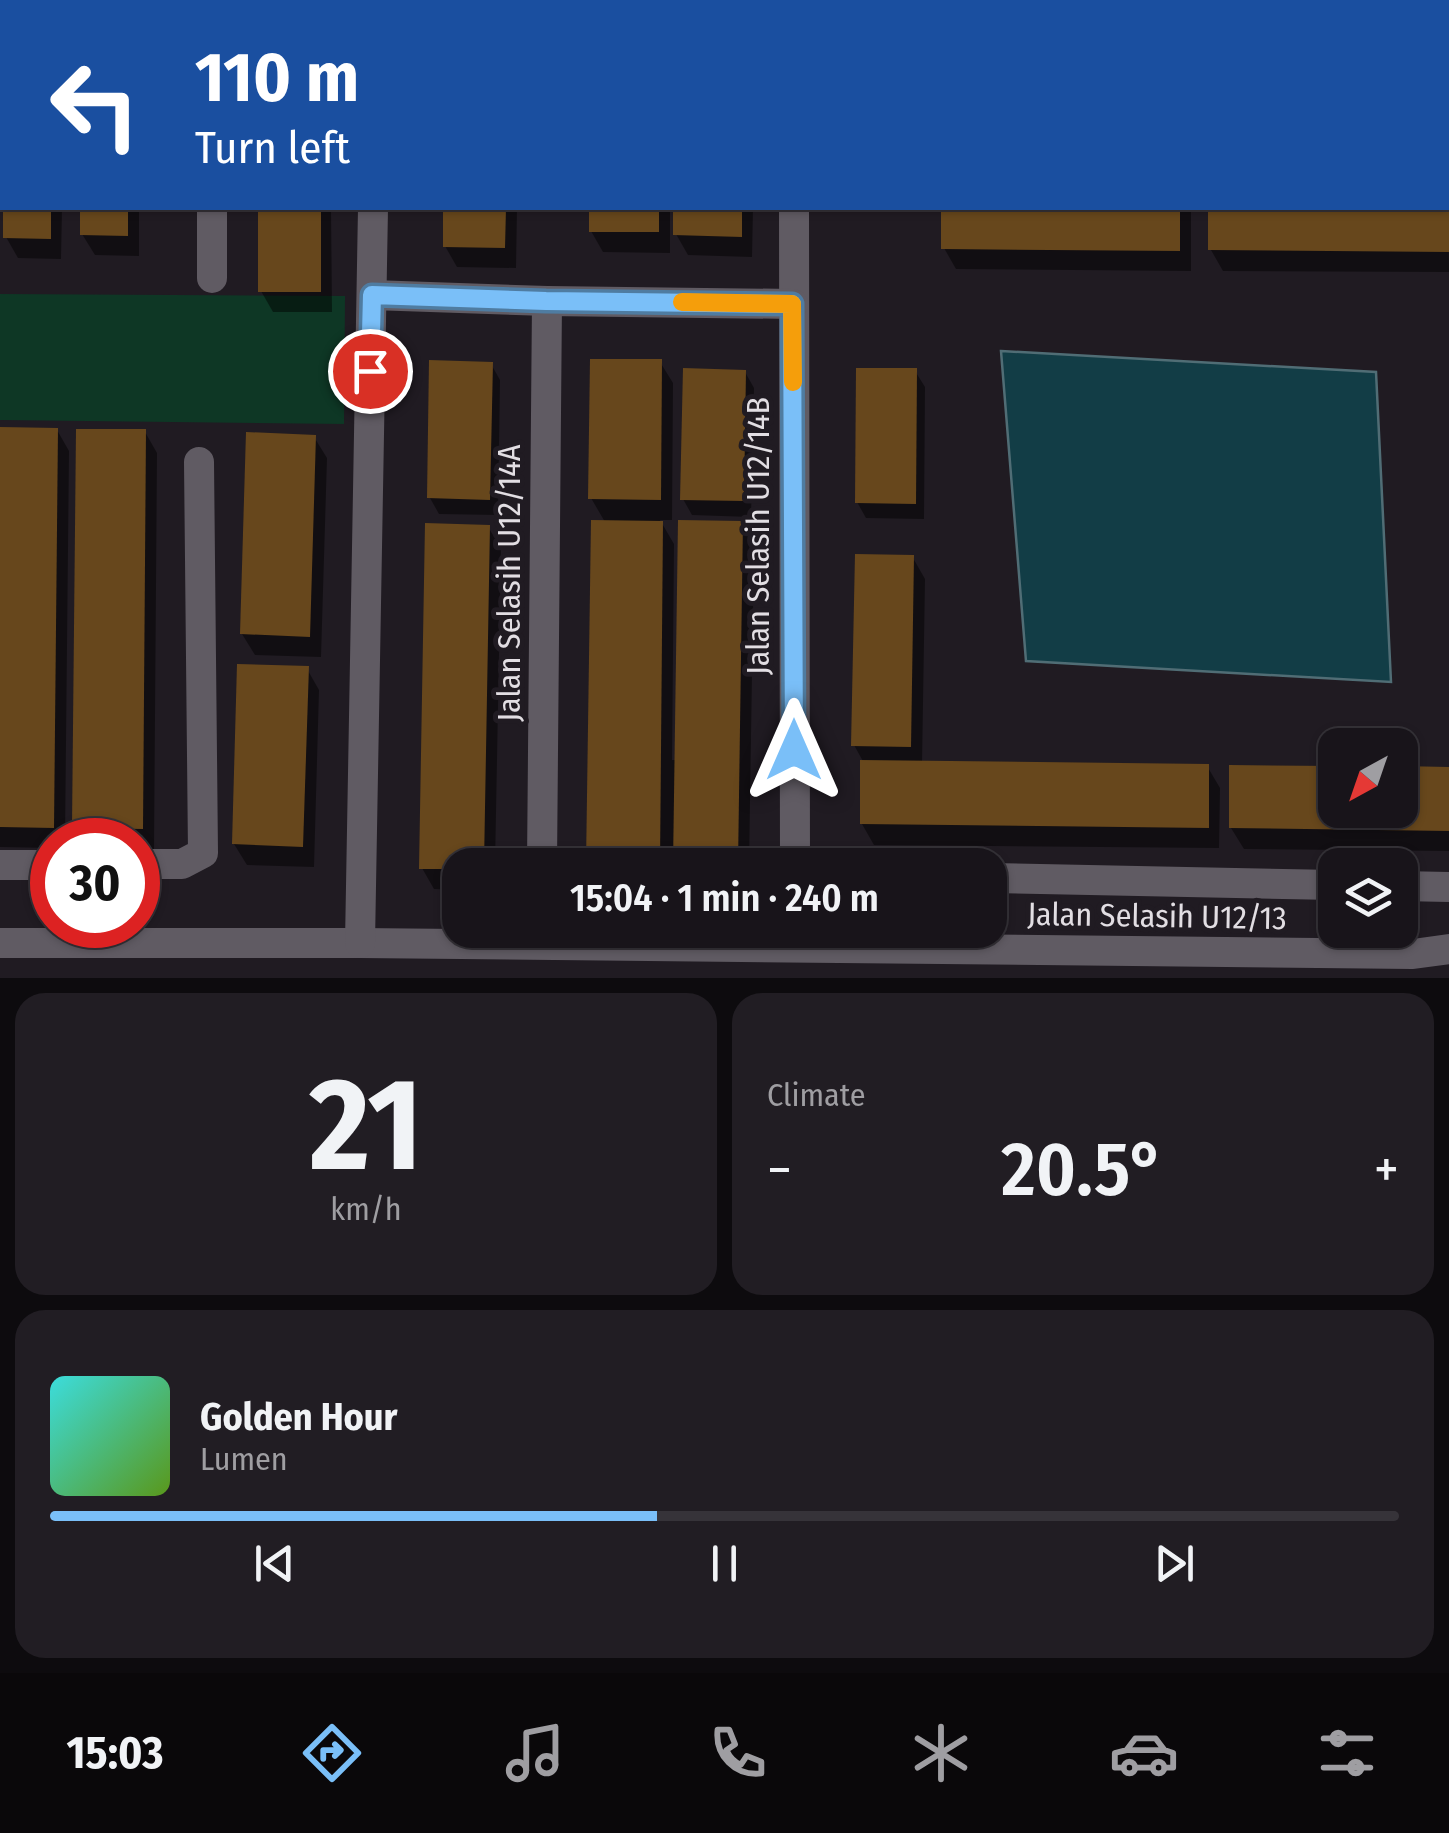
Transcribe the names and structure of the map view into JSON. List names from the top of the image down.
{
  "streets": {
    "street": ["Jalan Selasih U12/14B", "Jalan Selasih U12/14A", "Jalan Selasih U12/13"]
  },
  "north": "bottom left",
  "page": {
    "turn": ["110 m", "Turn left"],
    "limit": "30",
    "trip": "15:04 · 1 min · 240 m",
    "tile": [
      ["21", "km/h"],
      "Climate"
    ],
    "heat": ["−", "20.5°", "+"],
    "song": ["Golden Hour", "Lumen"],
    "tabs": "15:03"
  }
}
